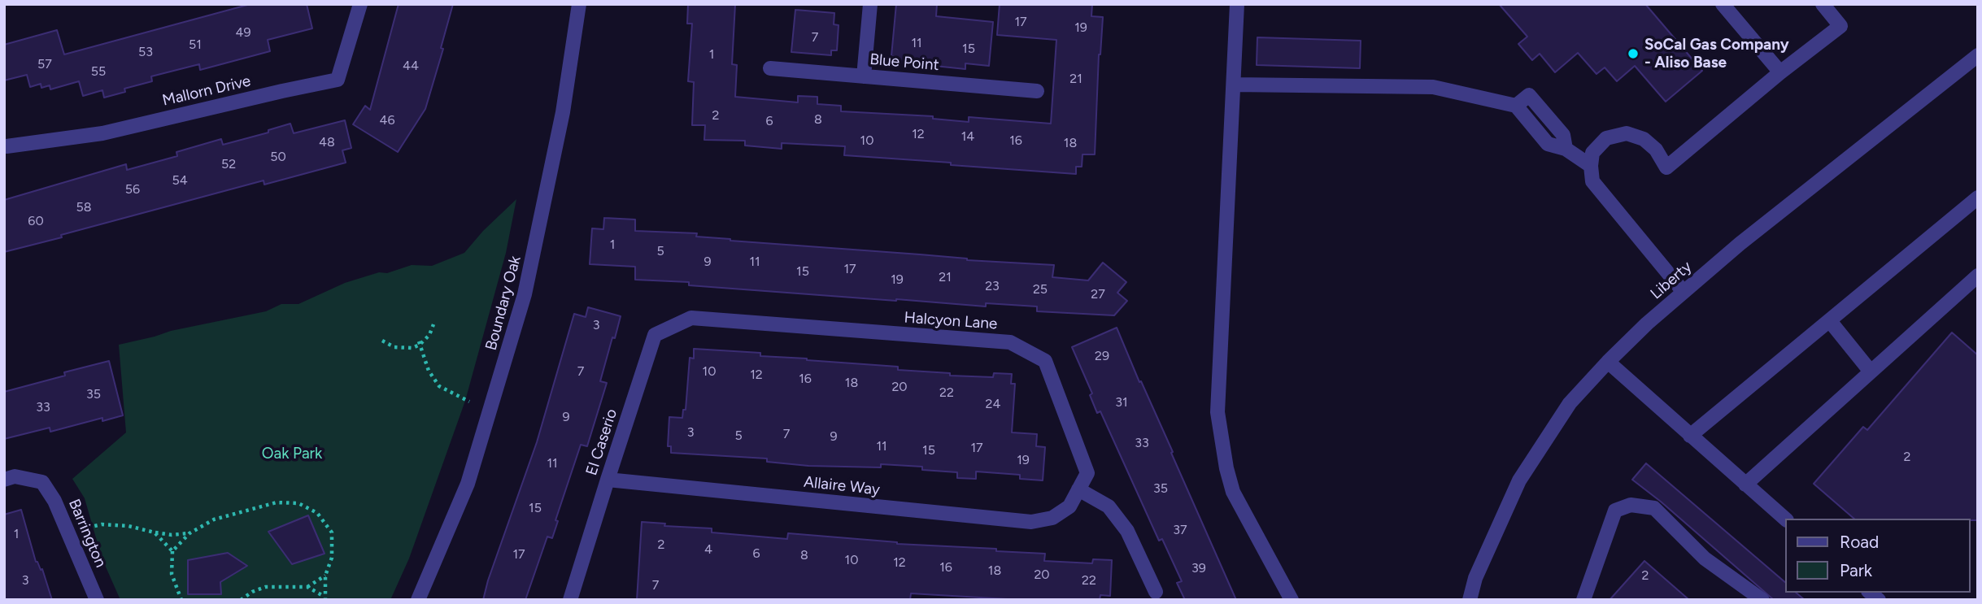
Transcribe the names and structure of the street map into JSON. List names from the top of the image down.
{
  "streets": {
    "street": [
      "Blue Point",
      "Mallorn Drive",
      "Liberty",
      "Boundary Oak",
      "Halcyon Lane",
      "El Caserio",
      "Allaire Way",
      "Barrington"
    ]
  },
  "crossings": [
    ["Halcyon Lane", "El Caserio"],
    ["Halcyon Lane", "Allaire Way"],
    ["El Caserio", "Allaire Way"]
  ],
  "parks": ["Oak Park"],
  "places": ["SoCal Gas Company - Aliso Base"],
  "house_numbers": [
    "17",
    "19",
    "49",
    "7",
    "11",
    "51",
    "15",
    "53",
    "1",
    "57",
    "44",
    "55",
    "21",
    "2",
    "8",
    "46",
    "6",
    "12",
    "14",
    "10",
    "16",
    "48",
    "18",
    "50",
    "52",
    "54",
    "56",
    "58",
    "60",
    "1",
    "5",
    "9",
    "11",
    "17",
    "15",
    "21",
    "19",
    "23",
    "25",
    "27",
    "3",
    "29",
    "7",
    "10",
    "12",
    "16",
    "18",
    "20",
    "22",
    "35",
    "31",
    "24",
    "33",
    "9",
    "3",
    "7",
    "5",
    "9",
    "33",
    "11",
    "17",
    "15",
    "2",
    "19",
    "11",
    "35",
    "15",
    "37",
    "1",
    "2",
    "4",
    "6",
    "17",
    "8",
    "10",
    "12",
    "16",
    "39",
    "18",
    "20",
    "2",
    "3",
    "22",
    "7"
  ],
  "legend": ["Road", "Park"]
}
